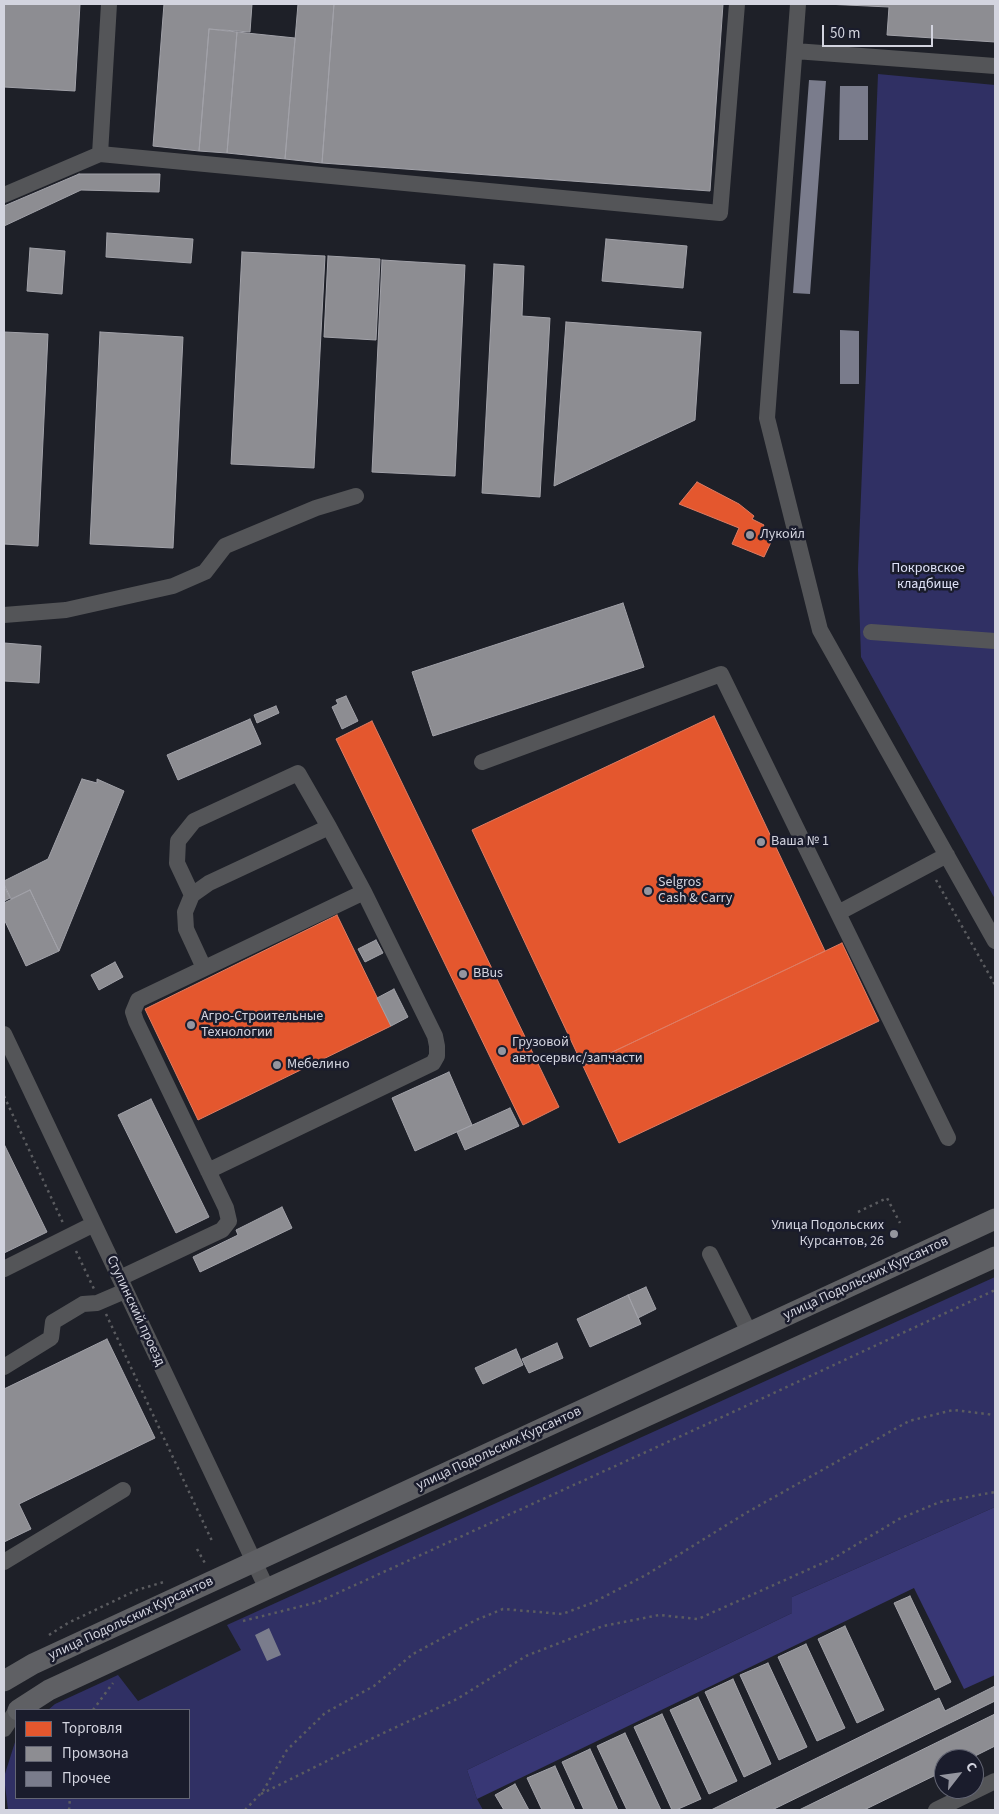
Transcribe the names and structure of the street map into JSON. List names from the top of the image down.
{
  "streets": {
    "main road": ["улица Подольских Курсантов"],
    "street": ["Ступинский проезд"]
  },
  "crossings": [
    ["улица Подольских Курсантов", "Ступинский проезд"]
  ],
  "parks": ["Покровское кладбище"],
  "places": [
    "Лукойл",
    "Ваша № 1",
    "Selgros Cash & Carry",
    "BBus",
    "Агро-Строительные Технологии",
    "Грузовой автосервис/запчасти",
    "Мебелино",
    "Улица Подольских Курсантов, 26"
  ],
  "legend": ["Торговля", "Промзона", "Прочее"],
  "scale_bar": "50 m",
  "north": "top right"
}
